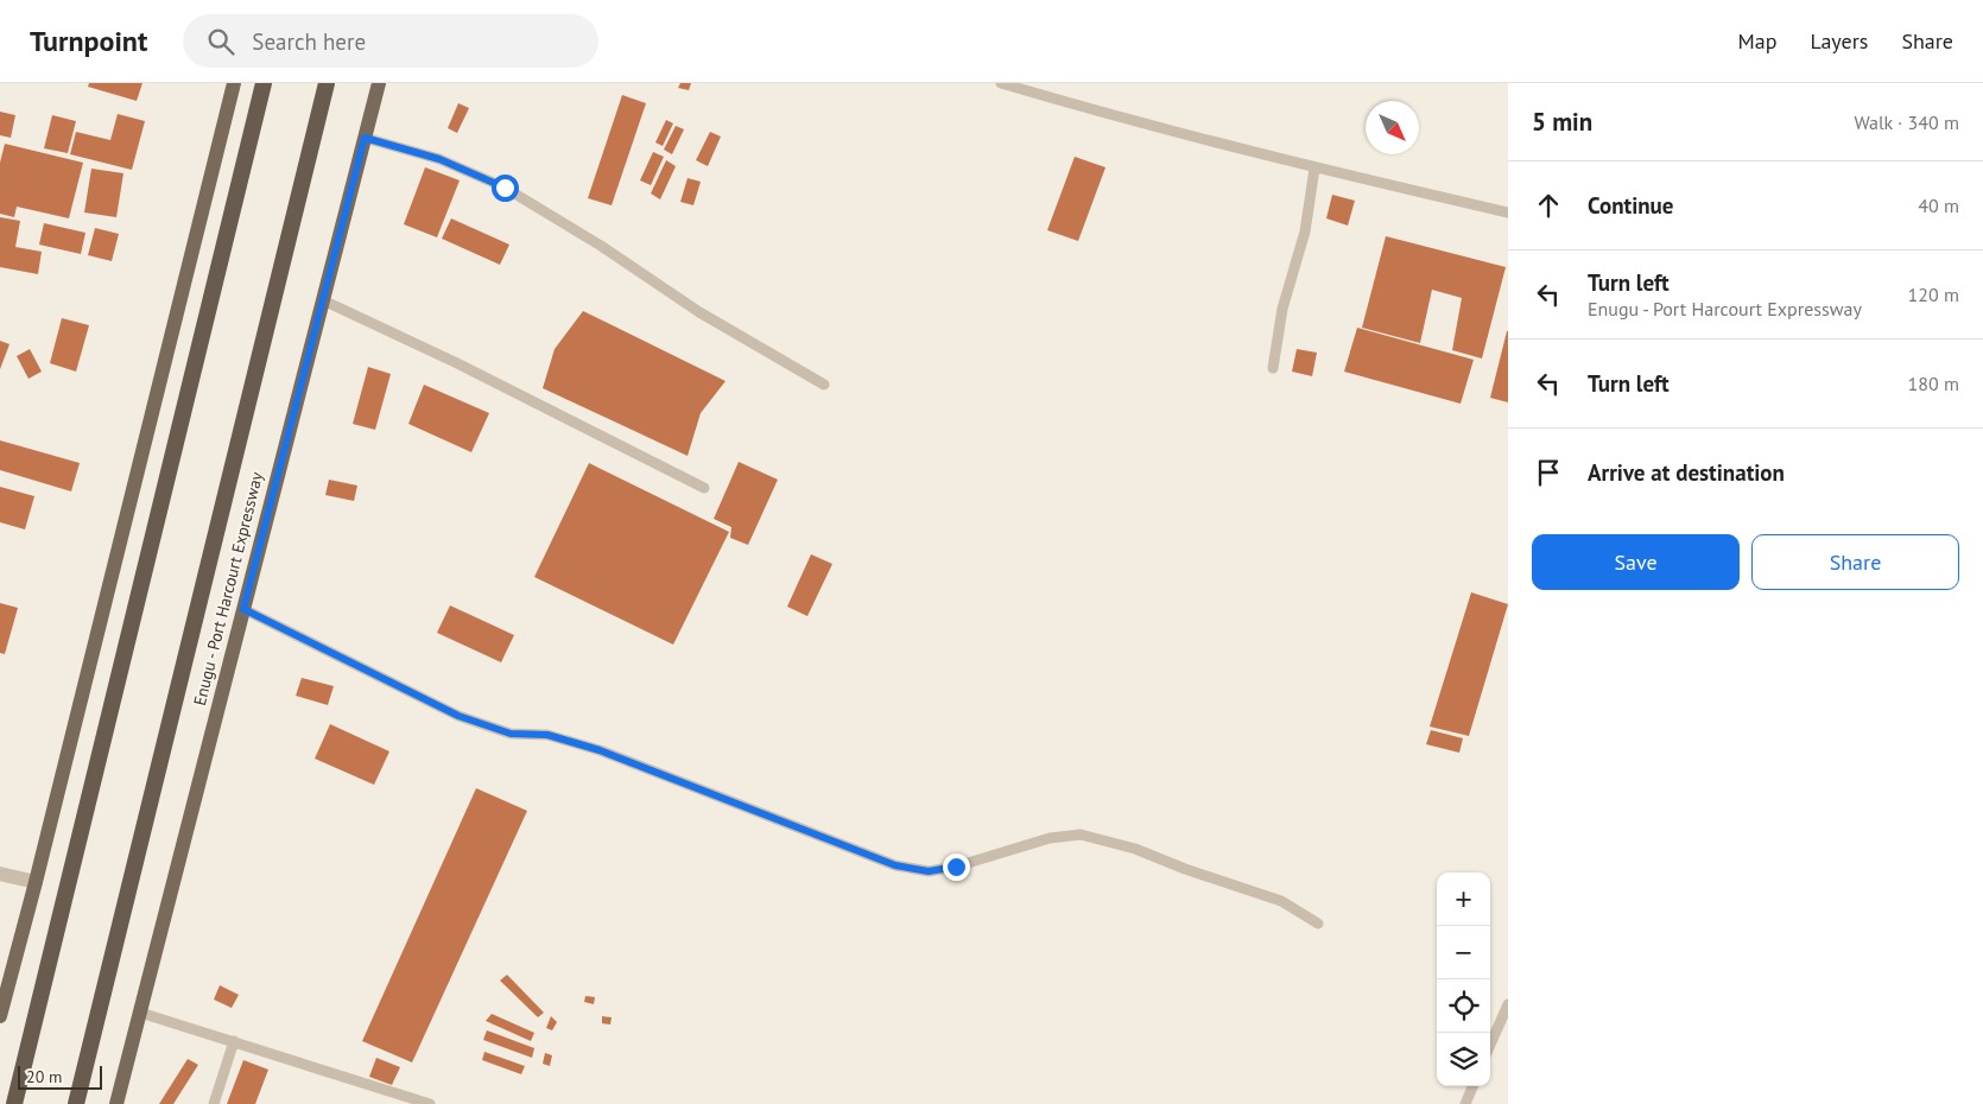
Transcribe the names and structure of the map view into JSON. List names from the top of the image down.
{
  "streets": {
    "highway": ["Enugu - Port Harcourt Expressway"]
  },
  "scale_bar": "20 m",
  "north": "bottom right",
  "page": {
    "header": "Turnpoint",
    "search": "Search here",
    "nav": ["Map", "Layers", "Share"],
    "heading": ["5 min", "Walk · 340 m"],
    "list": [
      ["Continue", "40 m"],
      ["Turn left", "Enugu - Port Harcourt Expressway", "120 m"],
      ["Turn left", "180 m"],
      "Arrive at destination"
    ],
    "buttons": ["Save", "Share"],
    "map_buttons": ["+", "−"],
    "scale": "20 m"
  }
}
